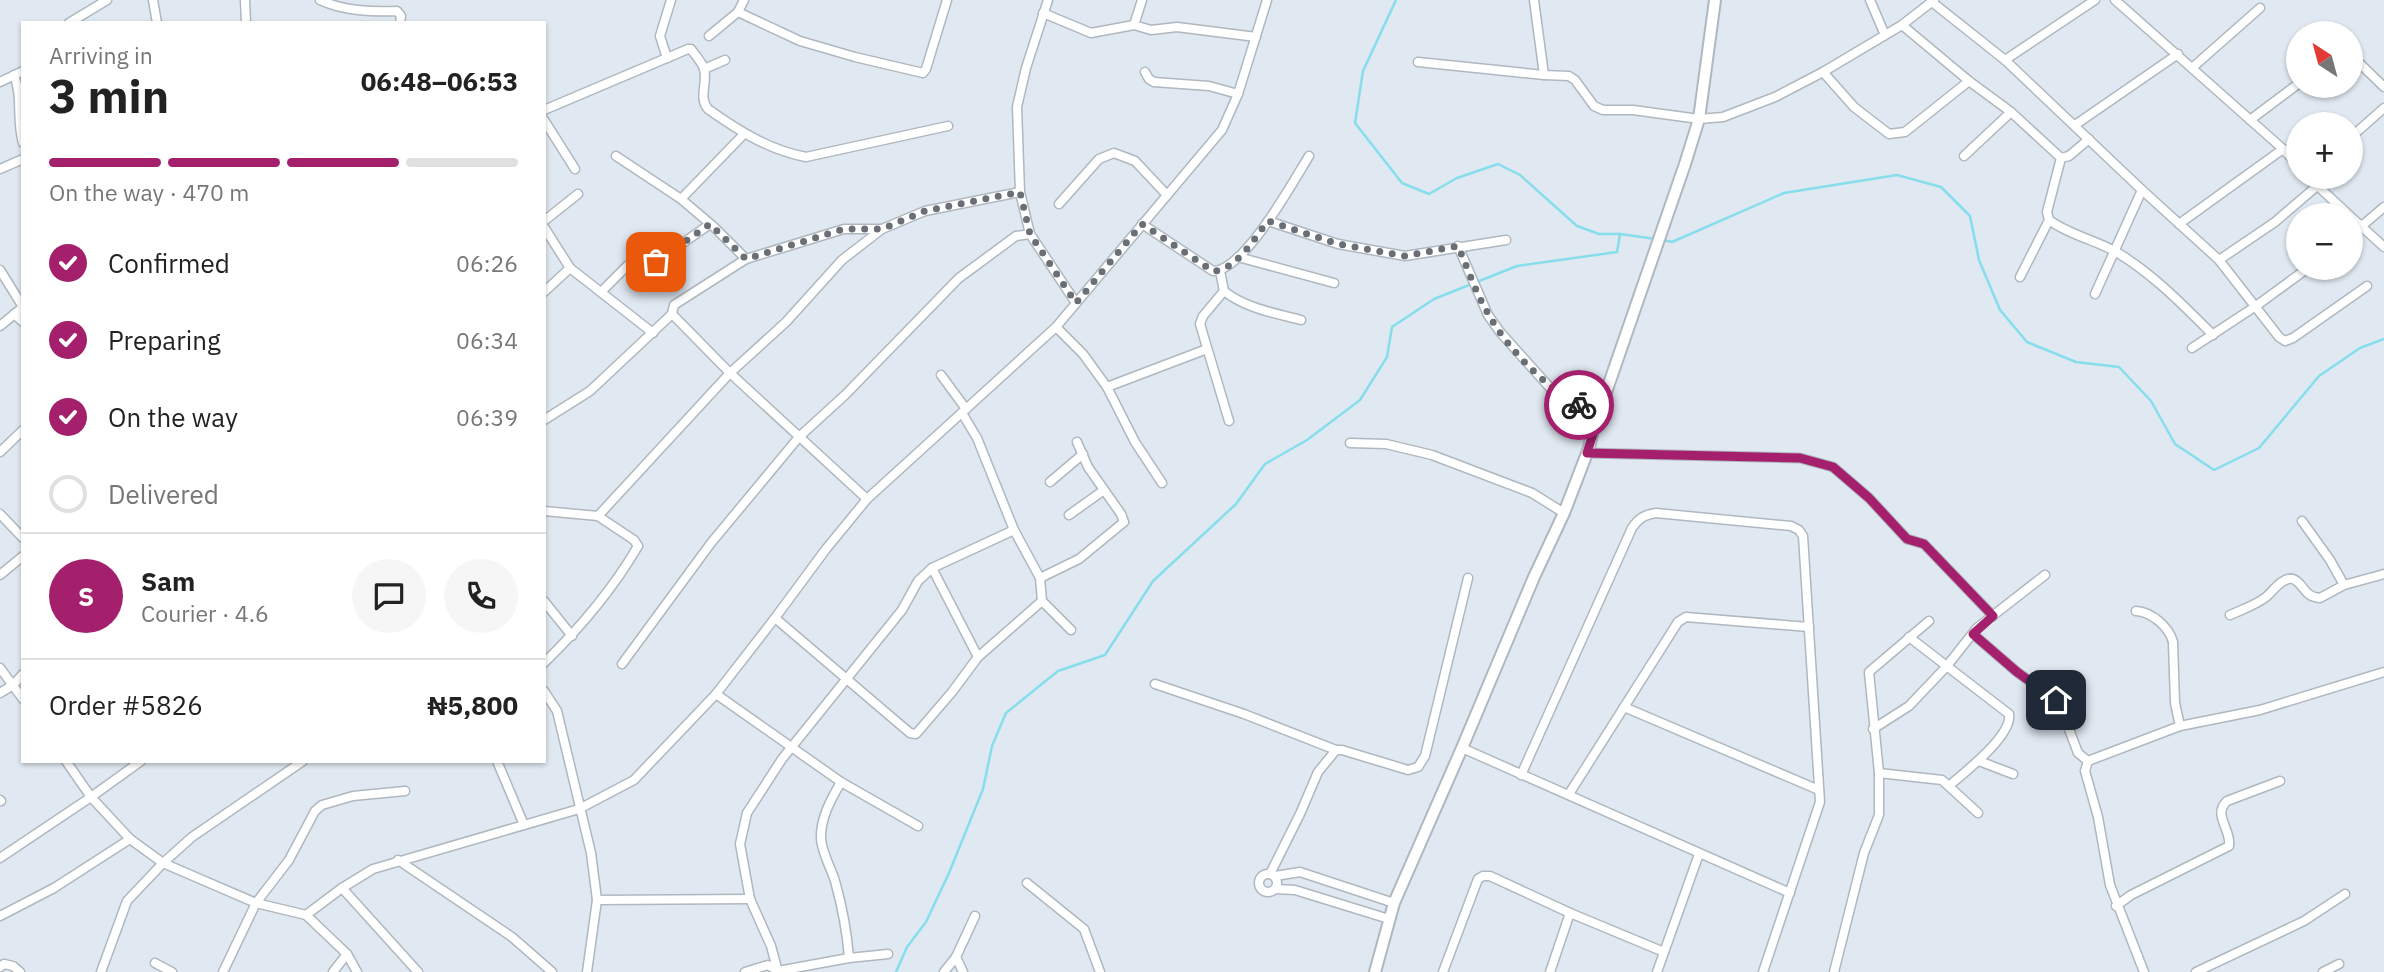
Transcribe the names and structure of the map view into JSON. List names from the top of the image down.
{
  "north": "top left",
  "page": {
    "map_buttons": ["+", "−"],
    "heading": ["3 min", "Arriving in", "06:48–06:53"],
    "panel": [
      "Sam",
      "Courier · 4.6",
      "Order #5826",
      "₦5,800"
    ],
    "bar": "On the way · 470 m",
    "list": [
      ["Confirmed", "06:26"],
      ["Preparing", "06:34"],
      ["On the way", "06:39"],
      "Delivered"
    ],
    "round": "S"
  }
}
